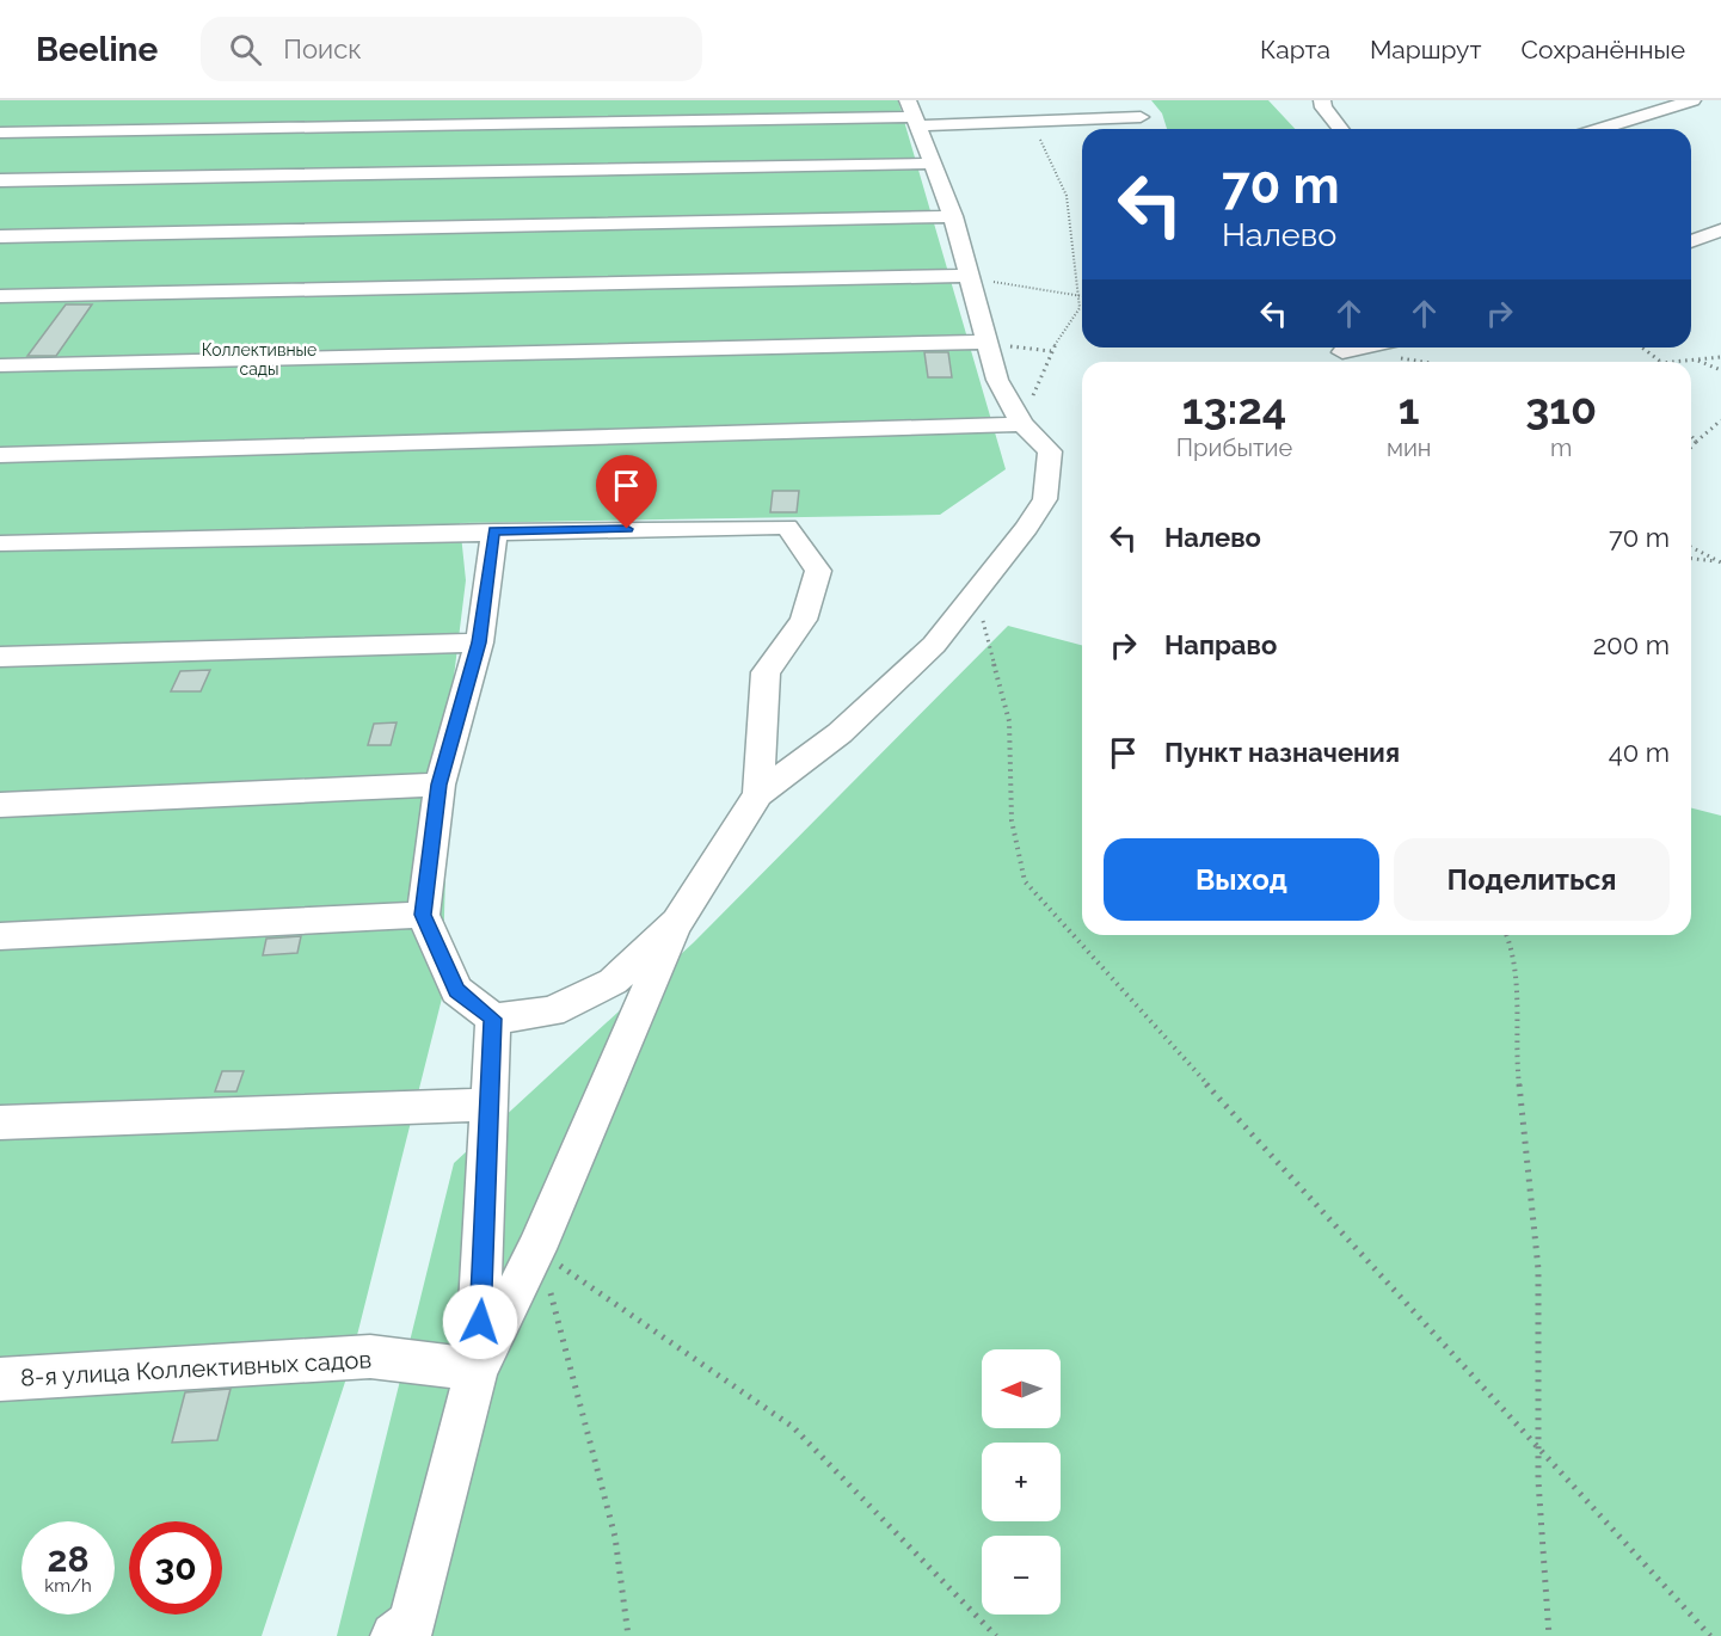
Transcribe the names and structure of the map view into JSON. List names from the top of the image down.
{
  "streets": {
    "street": ["8-я улица Коллективных садов"]
  },
  "parks": ["Коллективные сады"],
  "north": "left",
  "page": {
    "header": "Beeline",
    "search": "Поиск",
    "nav": ["Карта", "Маршрут", "Сохранённые"],
    "turn": ["70 m", "Налево"],
    "eta": [
      "13:24",
      "Прибытие",
      "1",
      "мин",
      "310",
      "m"
    ],
    "list": [
      {
        "name": "Налево",
        "value": "70 m"
      },
      {
        "name": "Направо",
        "value": "200 m"
      },
      {
        "name": "Пункт назначения",
        "value": "40 m"
      }
    ],
    "buttons": ["Выход", "Поделиться"],
    "map_buttons": ["+", "−"],
    "speed": "28 km/h",
    "limit": "30"
  }
}
